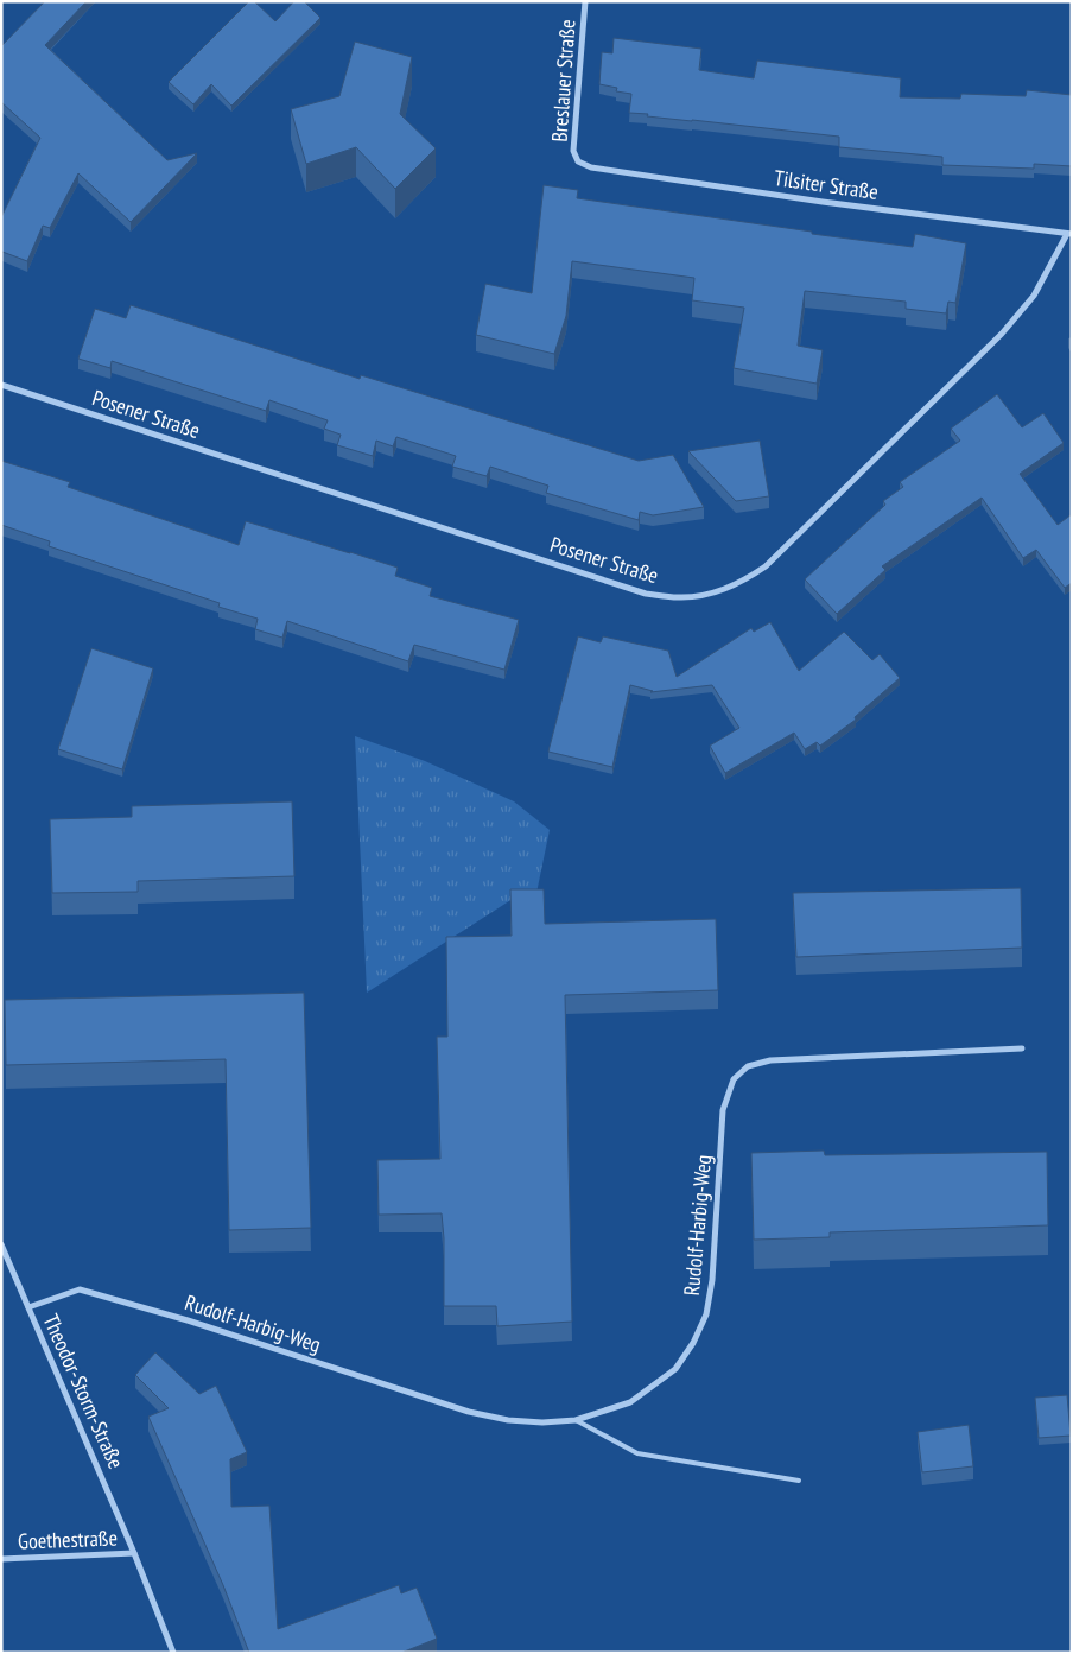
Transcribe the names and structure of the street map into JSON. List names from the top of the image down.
{
  "streets": {
    "street": [
      "Breslauer Straße",
      "Tilsiter Straße",
      "Posener Straße",
      "Rudolf-Harbig-Weg",
      "Theodor-Storm-Straße",
      "Goethestraße"
    ]
  },
  "crossings": [
    ["Breslauer Straße", "Tilsiter Straße"],
    ["Tilsiter Straße", "Posener Straße"],
    ["Rudolf-Harbig-Weg", "Theodor-Storm-Straße"],
    ["Theodor-Storm-Straße", "Goethestraße"]
  ]
}
